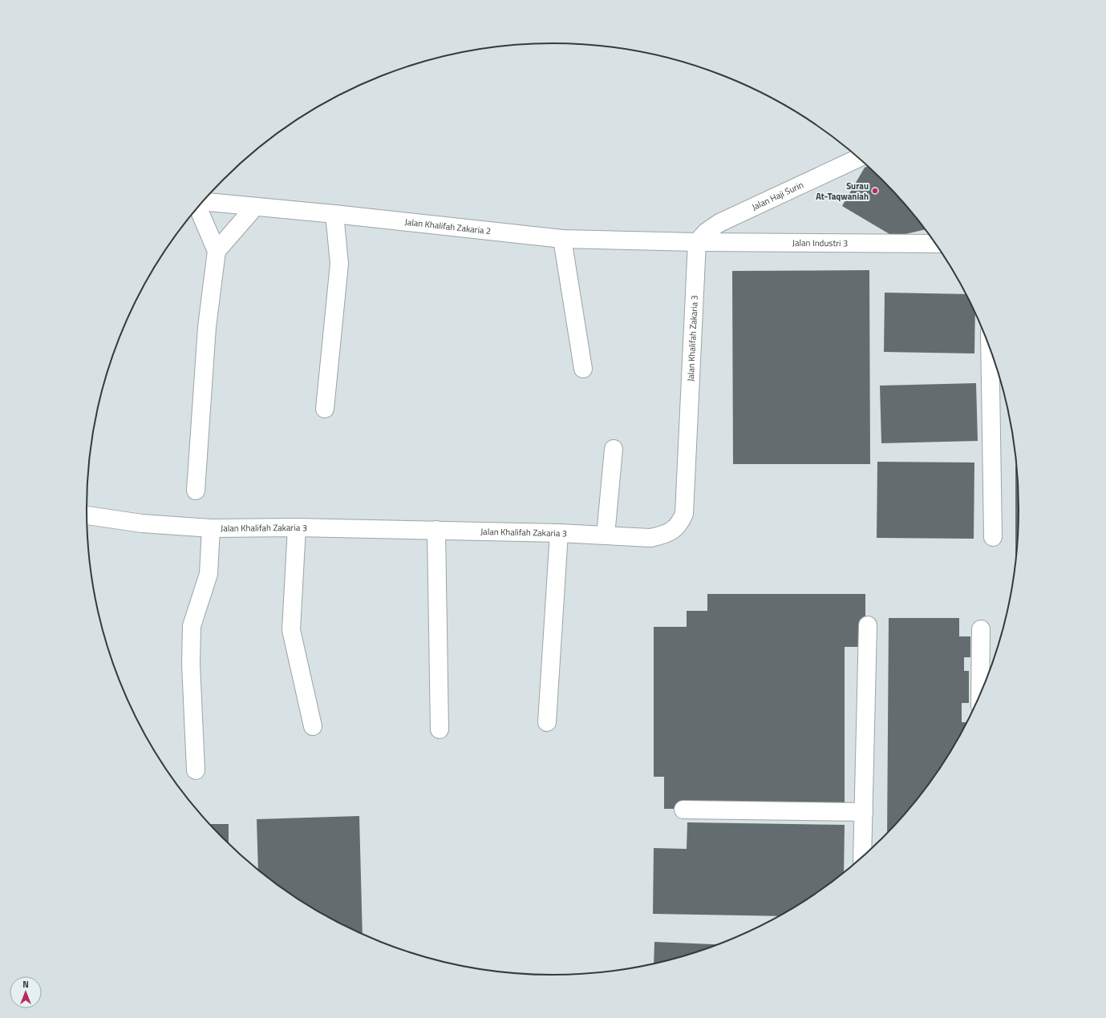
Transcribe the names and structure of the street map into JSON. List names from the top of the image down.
{
  "streets": {
    "street": [
      "Jalan Haji Surin",
      "Jalan Khalifah Zakaria 2",
      "Jalan Industri 3",
      "Jalan Khalifah Zakaria 3"
    ]
  },
  "crossings": [
    ["Jalan Haji Surin", "Jalan Khalifah Zakaria 2"],
    ["Jalan Haji Surin", "Jalan Industri 3"],
    ["Jalan Haji Surin", "Jalan Khalifah Zakaria 3"],
    ["Jalan Khalifah Zakaria 2", "Jalan Industri 3"],
    ["Jalan Khalifah Zakaria 2", "Jalan Khalifah Zakaria 3"],
    ["Jalan Industri 3", "Jalan Khalifah Zakaria 3"]
  ],
  "places": ["Surau At-Taqwaniah"],
  "north": "top"
}
